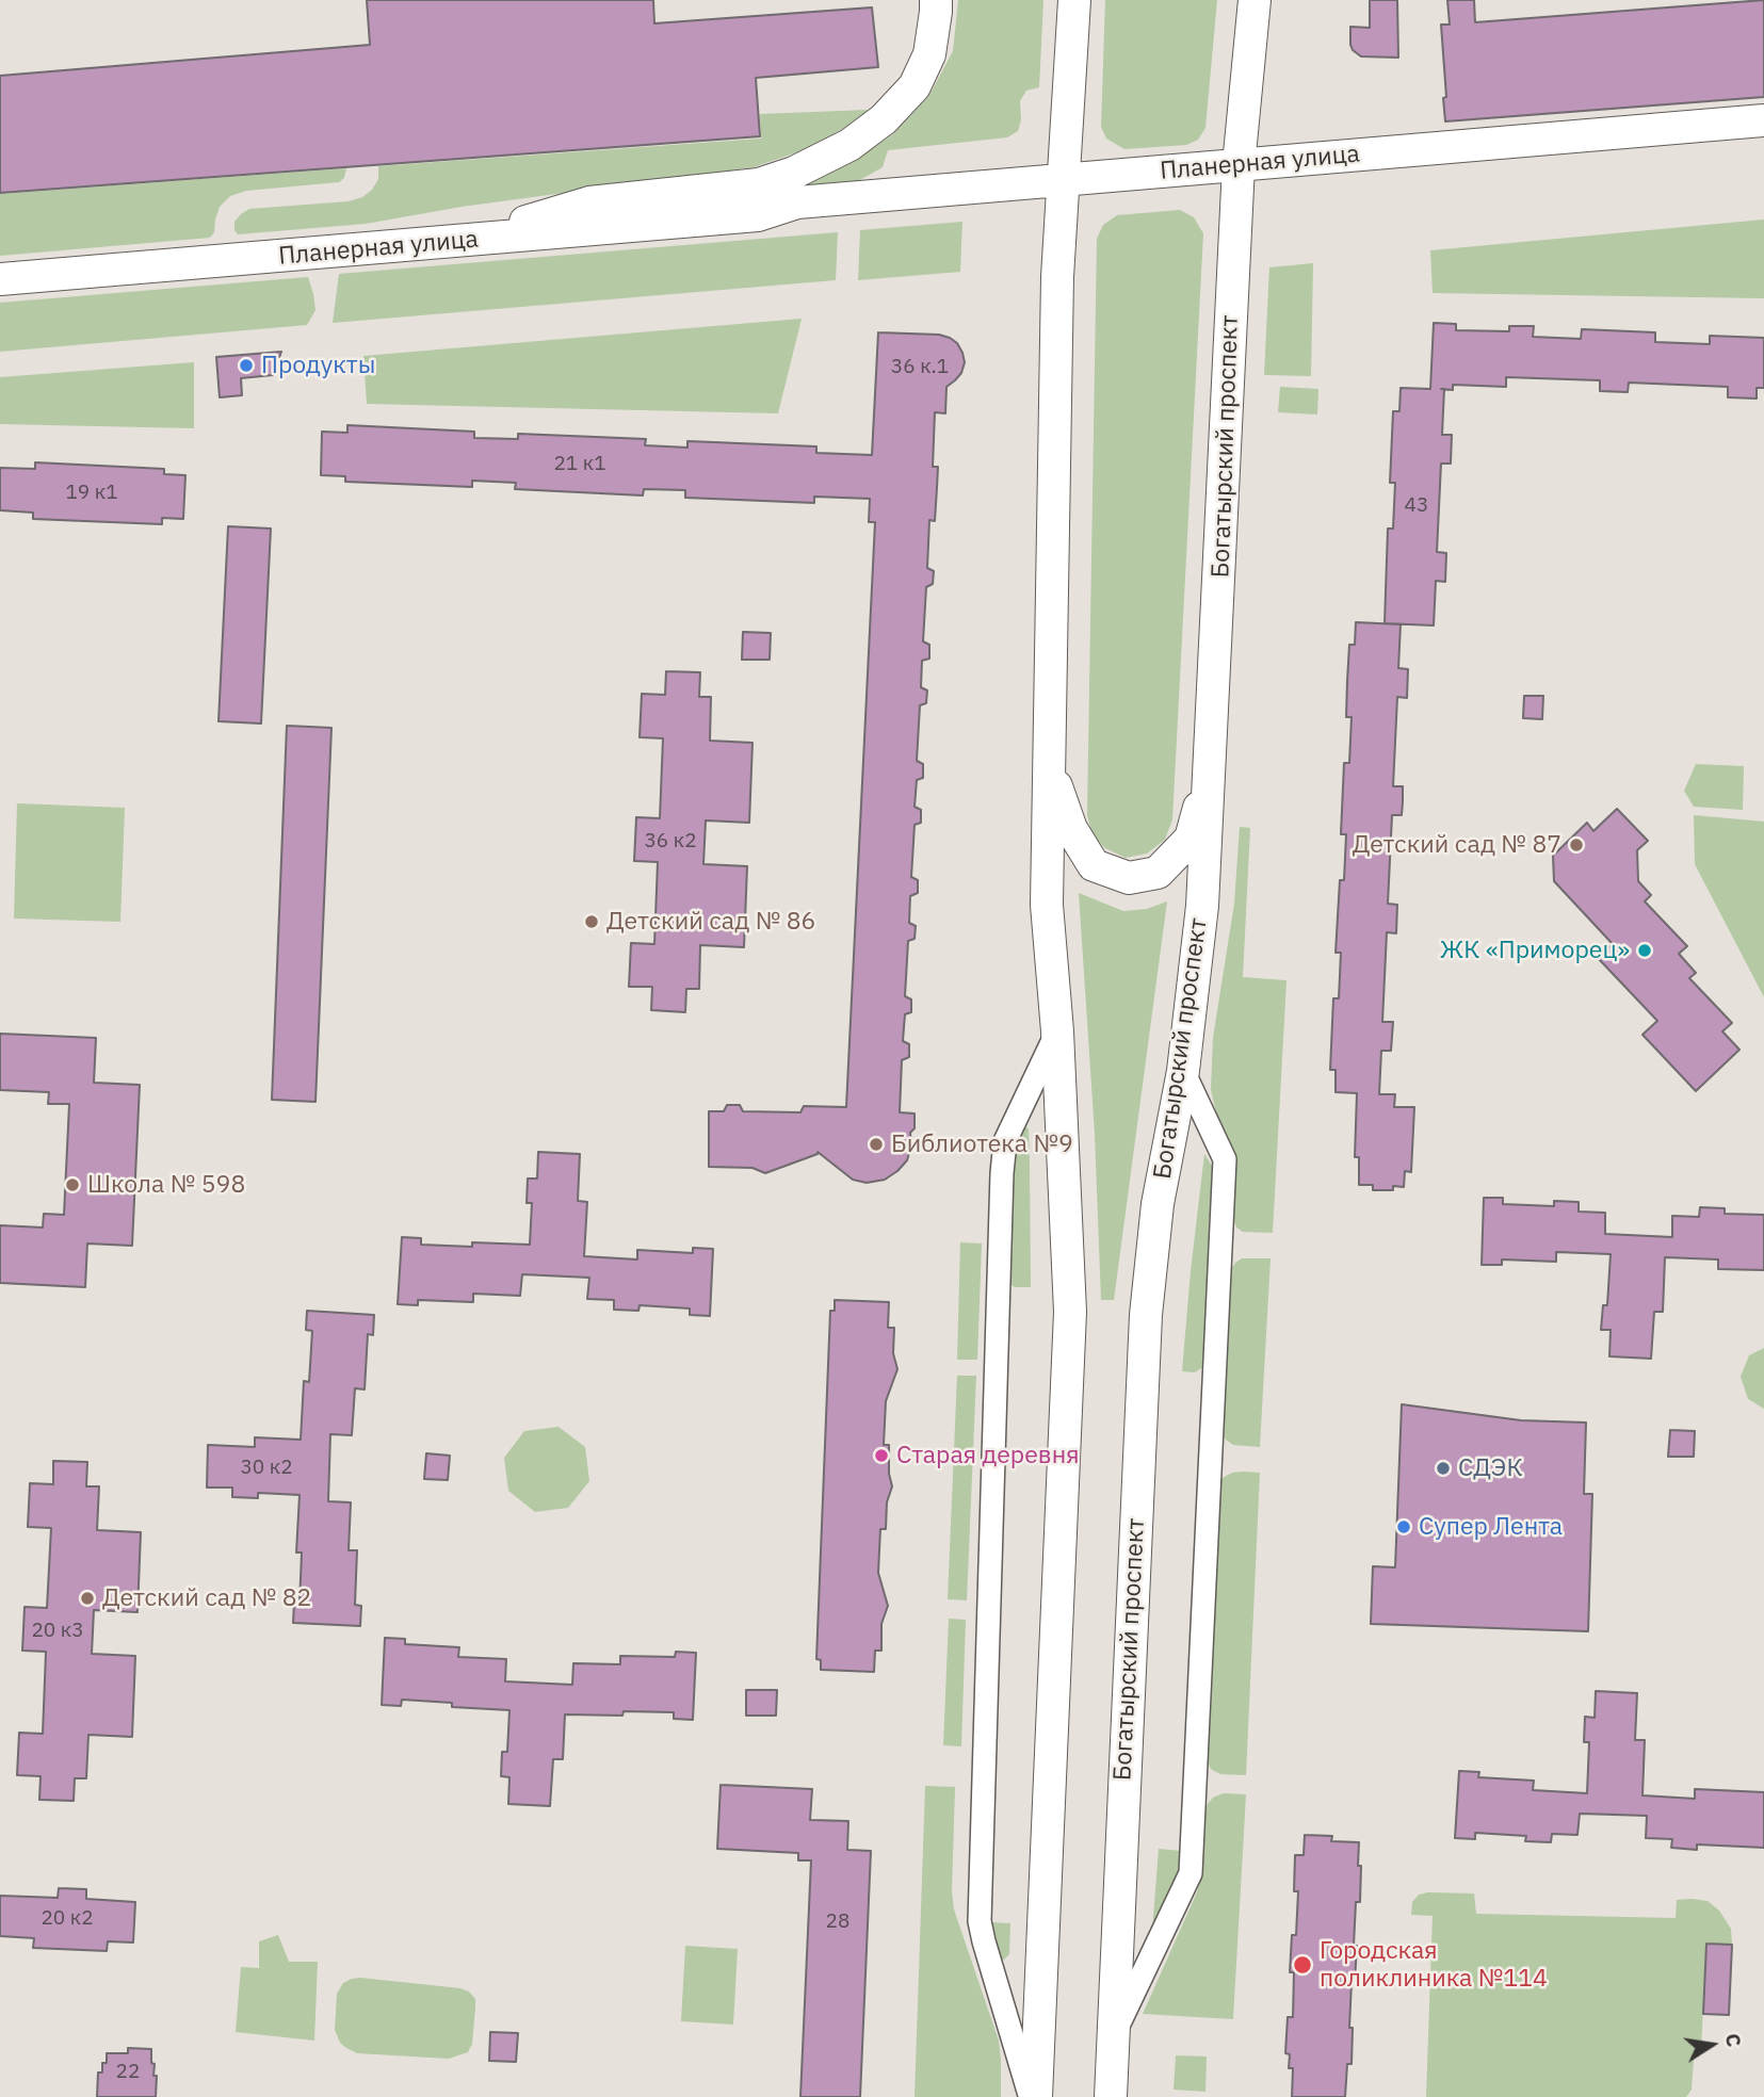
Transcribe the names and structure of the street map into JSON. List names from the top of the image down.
{
  "streets": {
    "main road": ["Планерная улица", "Богатырский проспект"]
  },
  "crossings": [
    ["Планерная улица", "Богатырский проспект"]
  ],
  "places": [
    "Продукты",
    "Детский сад № 87",
    "Детский сад № 86",
    "ЖК «Приморец»",
    "Библиотека №9",
    "Школа № 598",
    "Старая деревня",
    "СДЭК",
    "Супер Лента",
    "Детский сад № 82",
    "Городская поликлиника №114"
  ],
  "house_numbers": [
    "36 к.1",
    "21 к1",
    "19 к1",
    "43",
    "36 к2",
    "30 к2",
    "20 к3",
    "20 к2",
    "28",
    "22"
  ],
  "north": "right"
}
